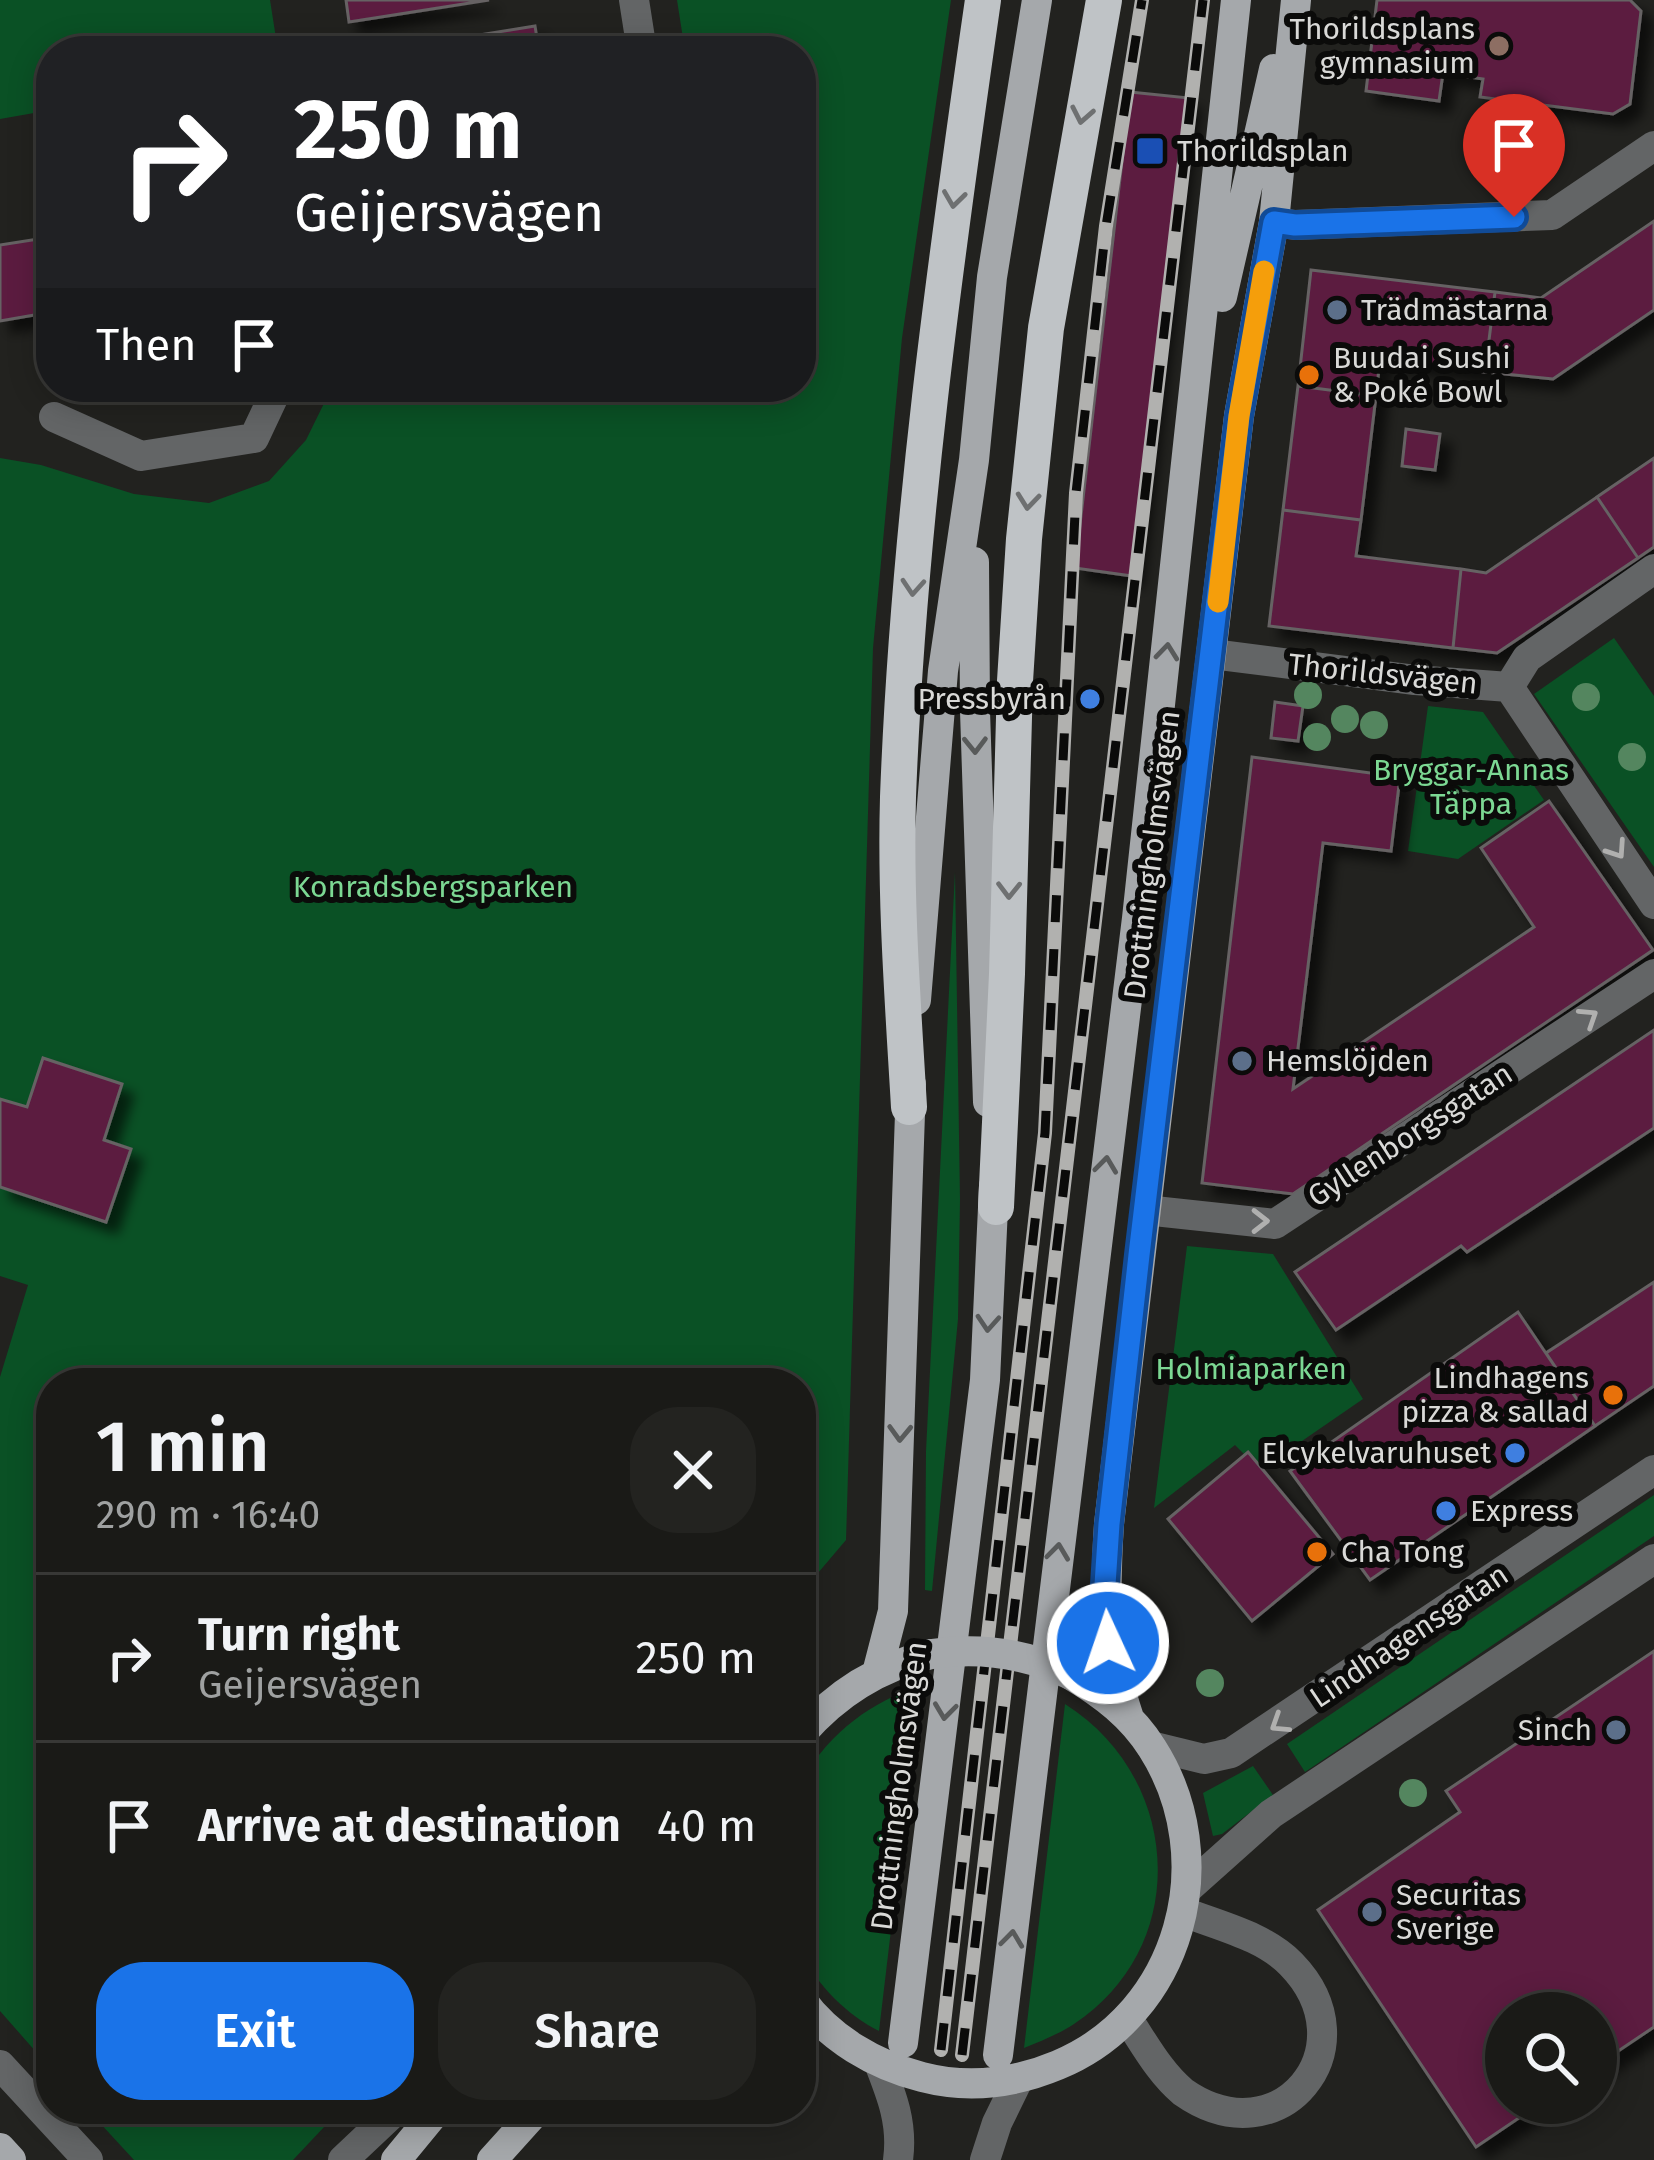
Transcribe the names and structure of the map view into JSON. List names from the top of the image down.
{
  "streets": {
    "main road": ["Drottningholmsvägen"],
    "street": ["Thorildsvägen", "Gyllenborgsgatan", "Lindhagensgatan"]
  },
  "crossings": [
    ["Thorildsvägen", "Drottningholmsvägen"],
    ["Drottningholmsvägen", "Gyllenborgsgatan"]
  ],
  "one_way": ["Thorildsvägen", "Gyllenborgsgatan"],
  "parks": ["Bryggar-Annas Täppa", "Konradsbergsparken", "Holmiaparken"],
  "places": {
    "other": [
      "Thorildsplans gymnasium",
      "Trädmästarna",
      "Buudai Sushi & Poké Bowl",
      "Pressbyrån",
      "Hemslöjden",
      "Lindhagens pizza & sallad",
      "Elcykelvaruhuset",
      "Express",
      "Cha Tong",
      "Sinch",
      "Securitas Sverige"
    ],
    "transit": ["Thorildsplan"]
  },
  "page": {
    "turn": ["250 m", "Geijersvägen"],
    "then": "Then",
    "heading": ["1 min", "290 m · 16:40"],
    "list": [
      {
        "name": "Turn right",
        "note": "Geijersvägen",
        "value": "250 m"
      },
      {
        "name": "Arrive at destination",
        "value": "40 m"
      }
    ],
    "buttons": ["Exit", "Share"]
  }
}
